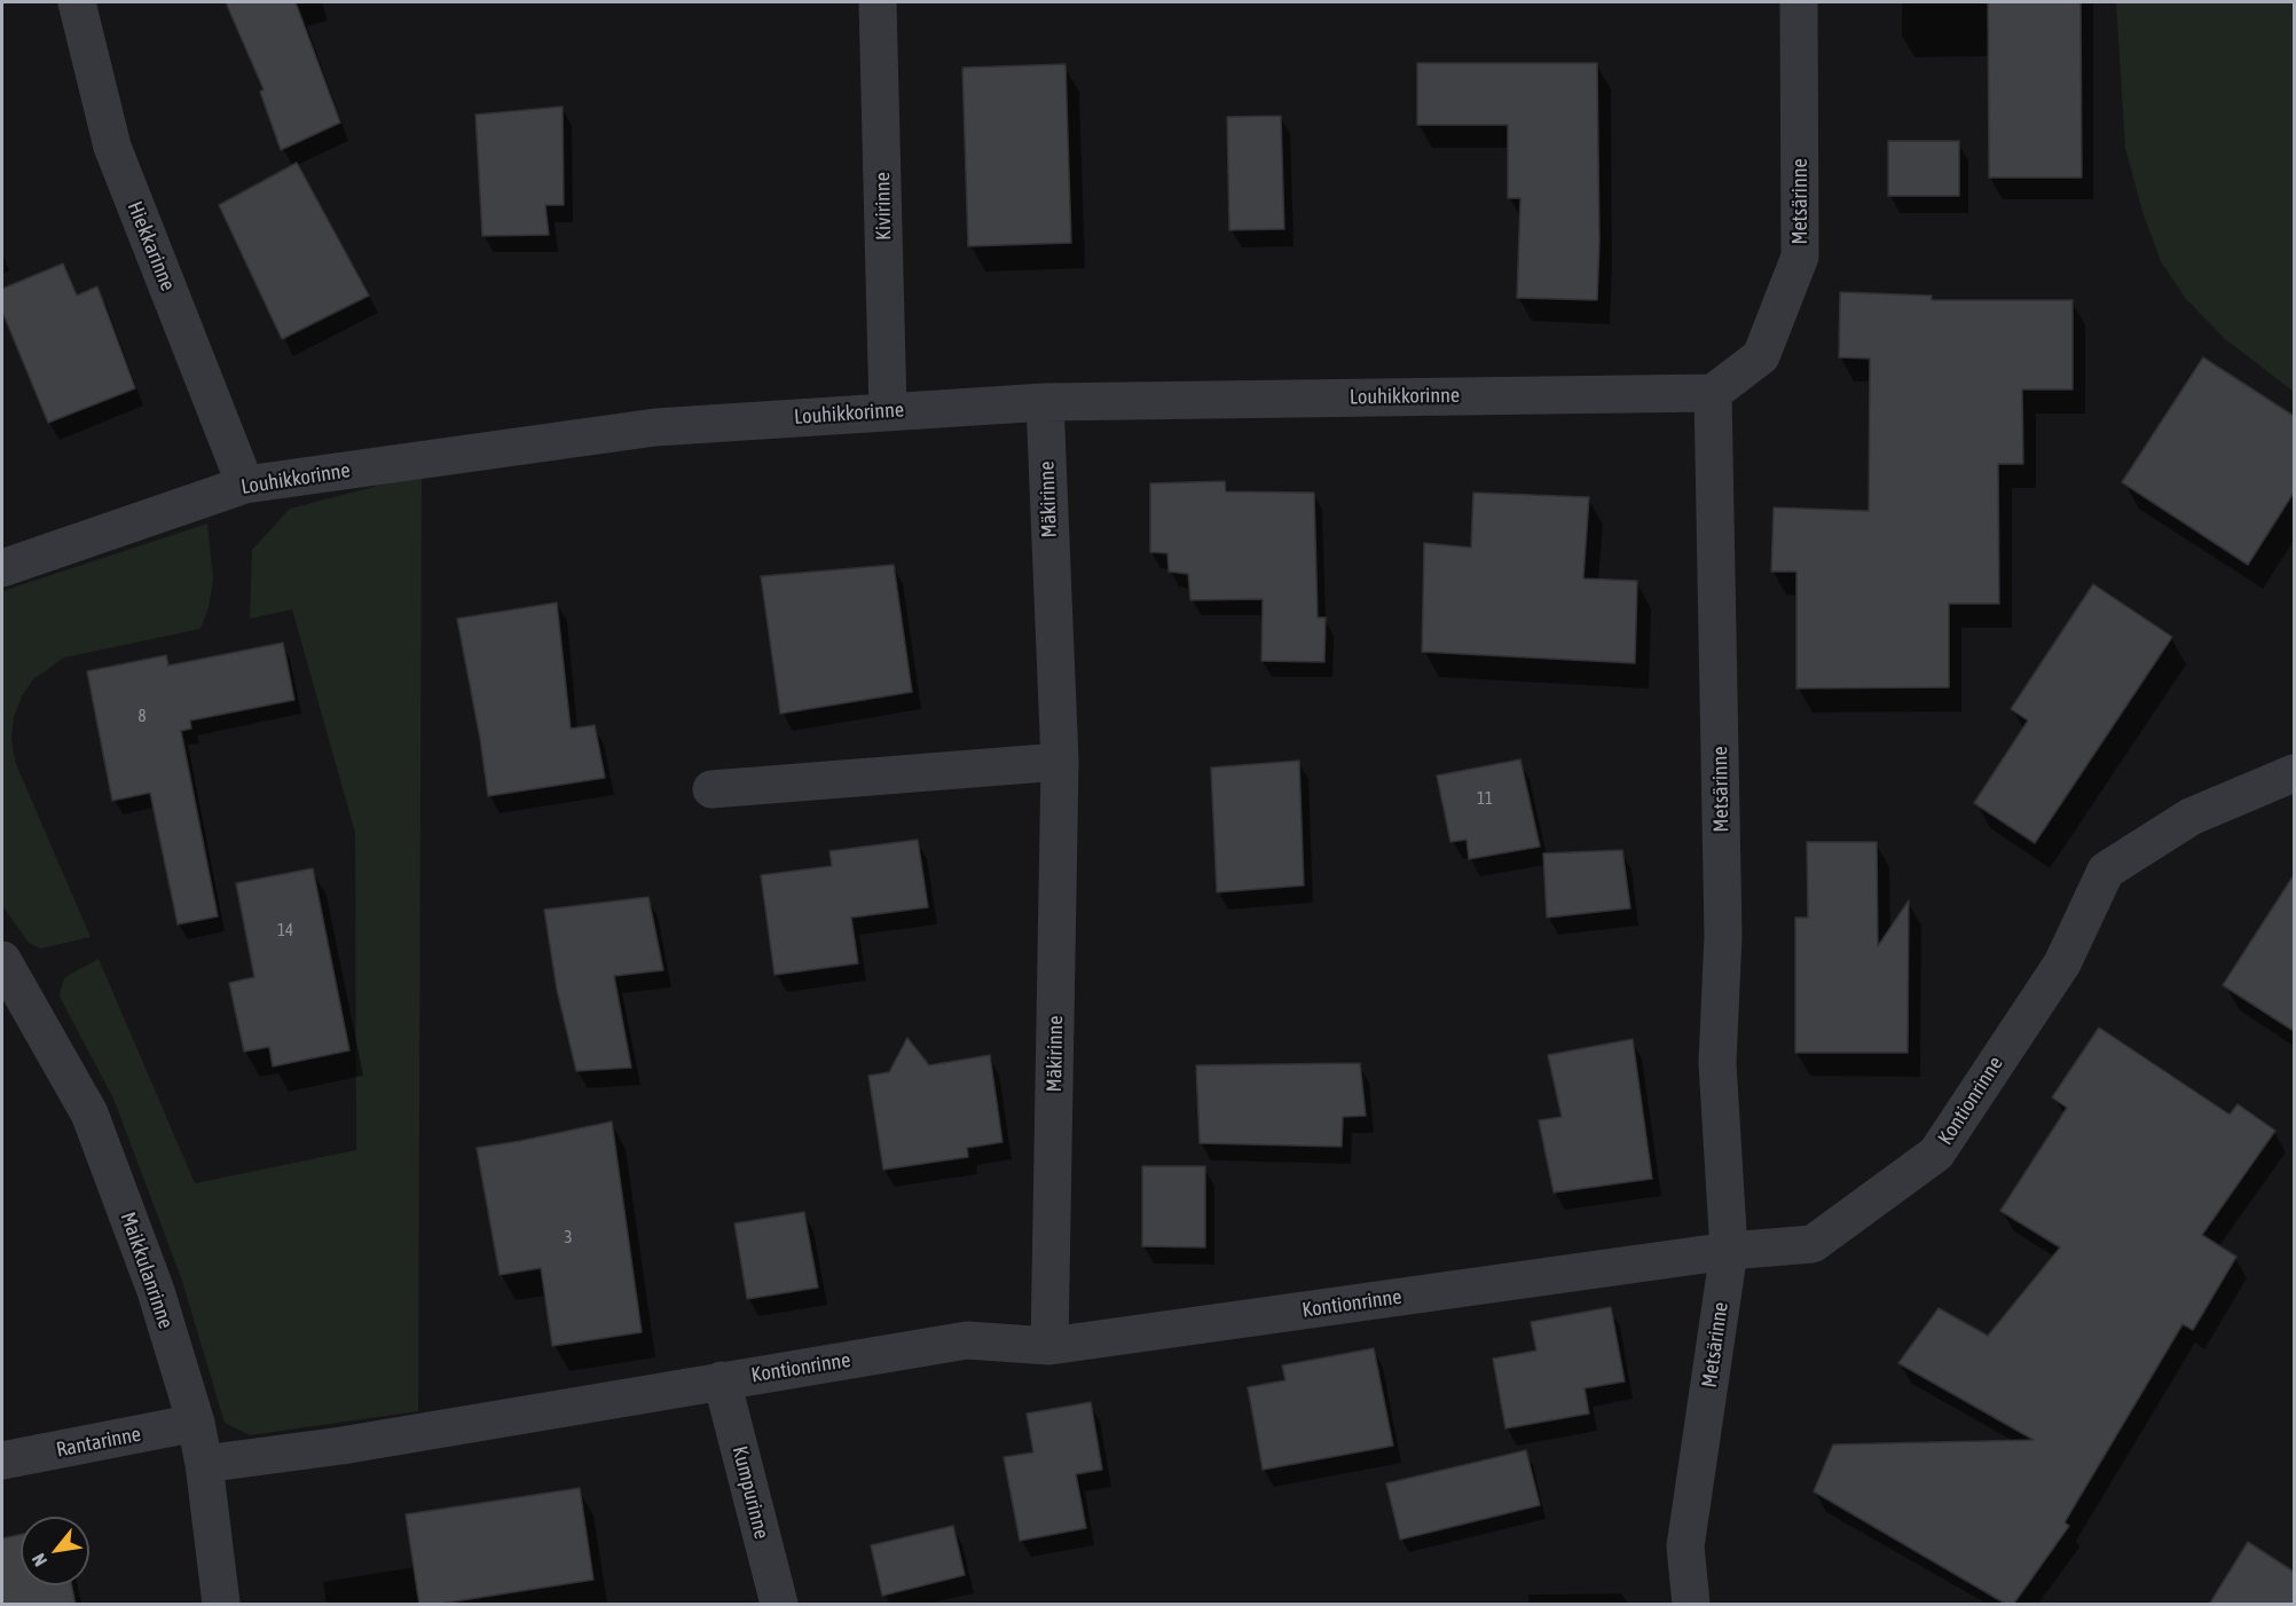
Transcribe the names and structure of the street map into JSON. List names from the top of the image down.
{
  "streets": {
    "street": [
      "Metsärinne",
      "Kivirinne",
      "Hiekkarinne",
      "Louhikkorinne",
      "Mäkirinne",
      "Kontionrinne",
      "Maikkulanrinne",
      "Rantarinne",
      "Kumpurinne"
    ]
  },
  "crossings": [
    ["Metsärinne", "Louhikkorinne"],
    ["Metsärinne", "Kontionrinne"],
    ["Kivirinne", "Louhikkorinne"],
    ["Hiekkarinne", "Louhikkorinne"],
    ["Louhikkorinne", "Mäkirinne"],
    ["Mäkirinne", "Kontionrinne"],
    ["Kontionrinne", "Maikkulanrinne"],
    ["Kontionrinne", "Kumpurinne"],
    ["Maikkulanrinne", "Rantarinne"]
  ],
  "house_numbers": [
    "8",
    "11",
    "14",
    "3"
  ],
  "north": "bottom left"
}
